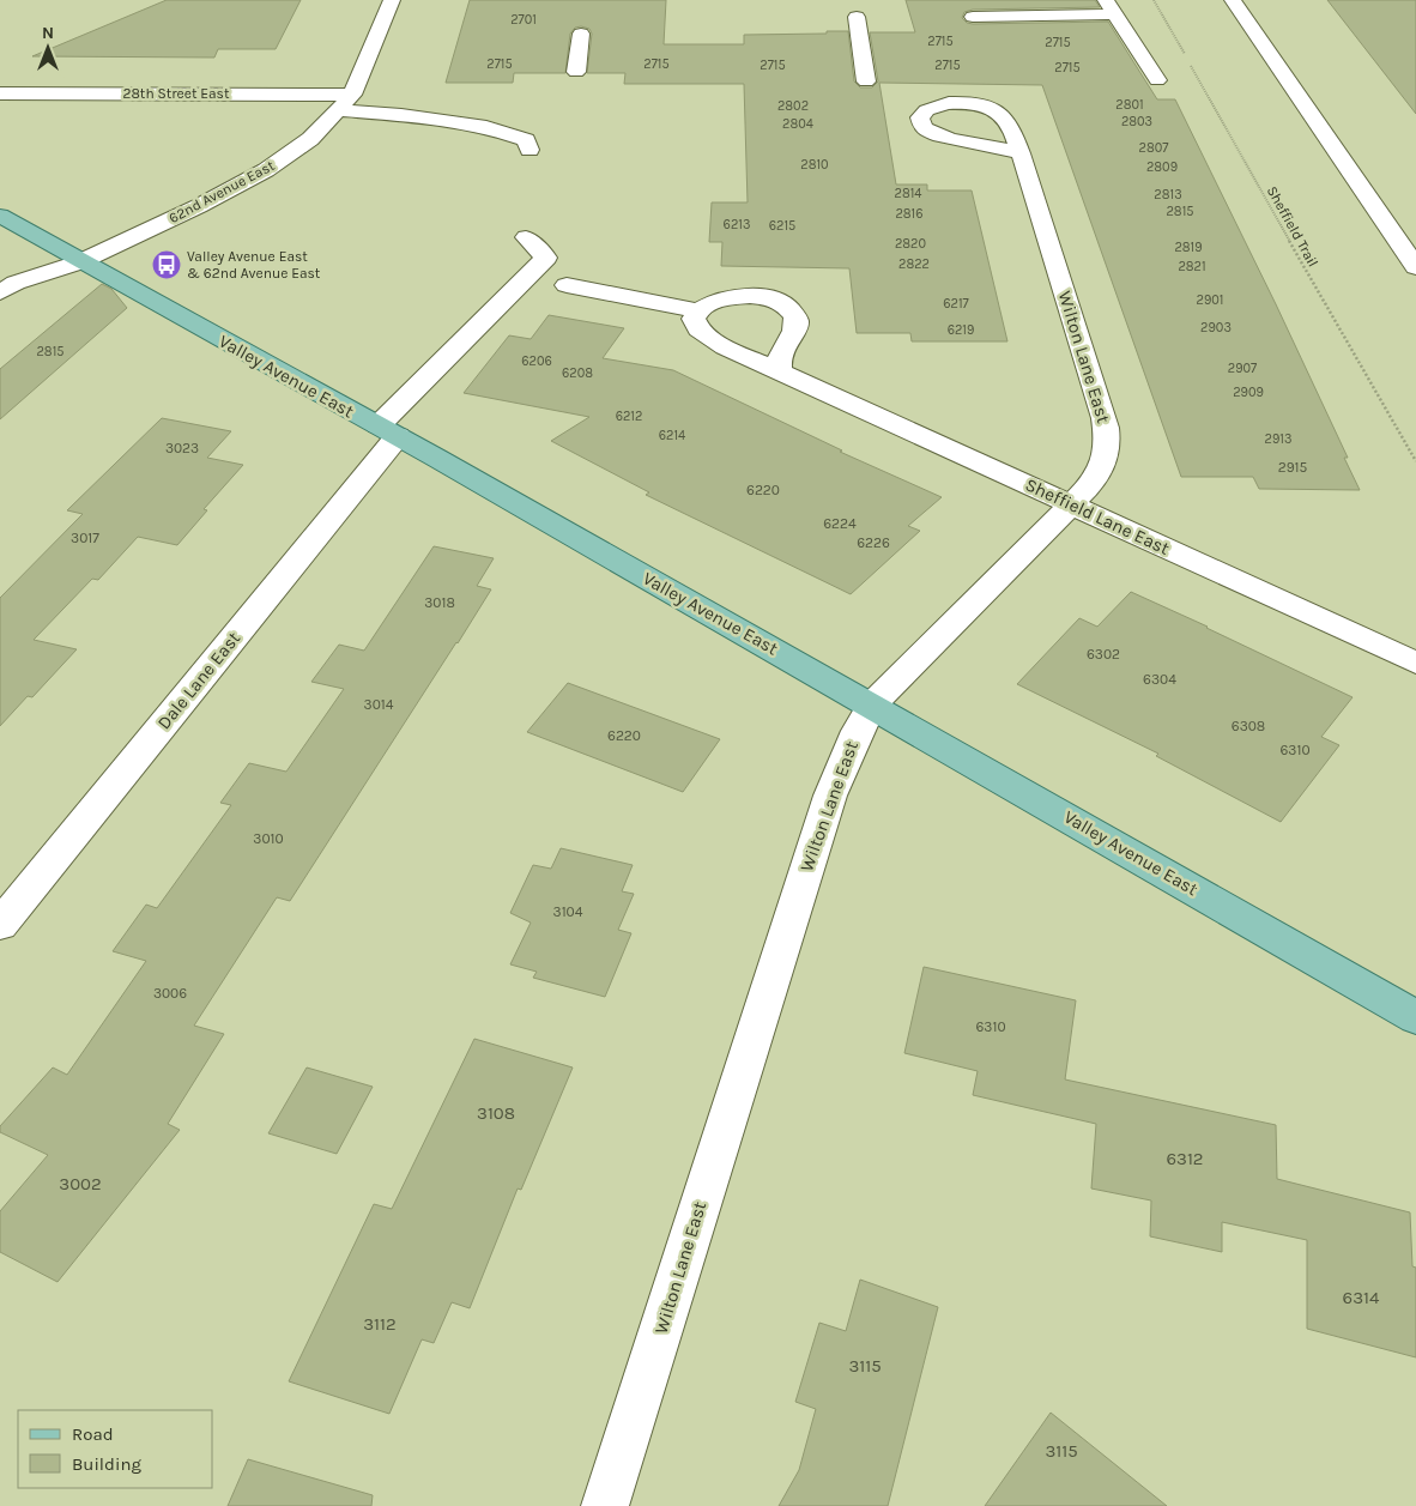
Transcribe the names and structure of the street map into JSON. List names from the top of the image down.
{
  "streets": {
    "main road": ["Valley Avenue East"],
    "street": [
      "28th Street East",
      "62nd Avenue East",
      "Wilton Lane East",
      "Sheffield Lane East",
      "Dale Lane East"
    ],
    "path": ["Sheffield Trail"]
  },
  "crossings": [
    ["28th Street East", "62nd Avenue East"],
    ["62nd Avenue East", "Valley Avenue East"],
    ["Wilton Lane East", "Valley Avenue East"],
    ["Wilton Lane East", "Sheffield Lane East"],
    ["Valley Avenue East", "Dale Lane East"]
  ],
  "places": {
    "bus stop": ["Valley Avenue East & 62nd Avenue East"]
  },
  "house_numbers": [
    "2701",
    "2715",
    "2715",
    "2715",
    "2715",
    "2715",
    "2715",
    "2715",
    "2801",
    "2802",
    "2803",
    "2804",
    "2807",
    "2810",
    "2809",
    "2814",
    "2813",
    "2815",
    "2816",
    "6213",
    "6215",
    "2820",
    "2819",
    "2822",
    "2821",
    "2901",
    "6217",
    "2903",
    "6219",
    "2815",
    "6206",
    "2907",
    "6208",
    "2909",
    "6212",
    "6214",
    "2913",
    "3023",
    "2915",
    "6220",
    "6224",
    "3017",
    "6226",
    "3018",
    "6302",
    "6304",
    "3014",
    "6308",
    "6220",
    "6310",
    "3010",
    "3104",
    "3006",
    "6310",
    "3108",
    "6312",
    "3002",
    "6314",
    "3112",
    "3115",
    "3115"
  ],
  "legend": ["Road", "Building"],
  "north": "top"
}
